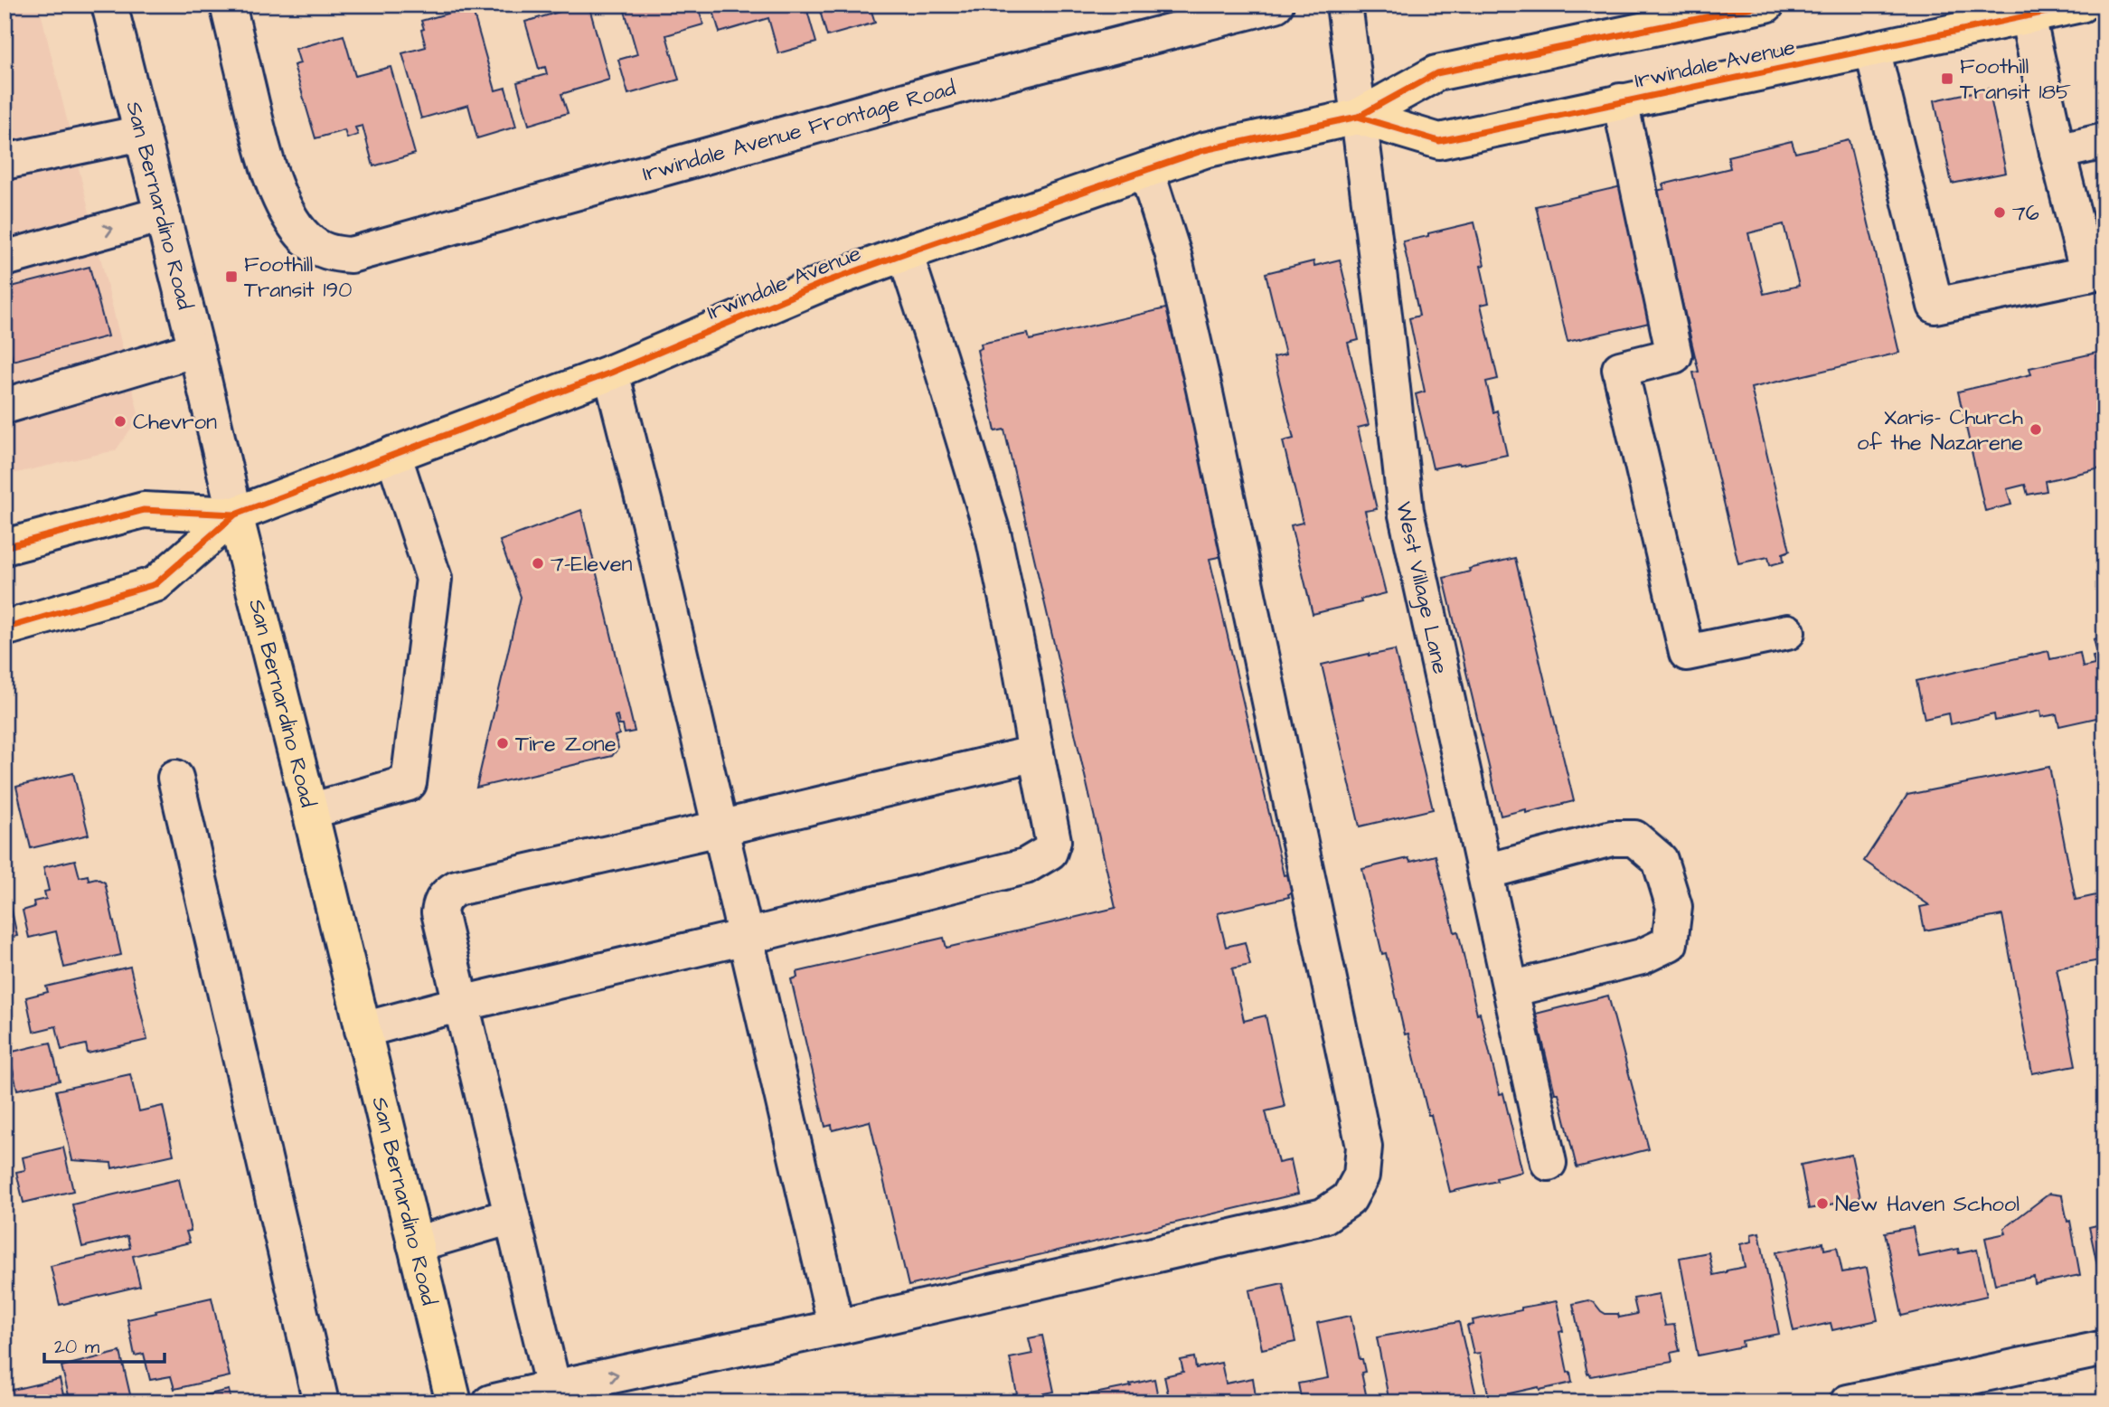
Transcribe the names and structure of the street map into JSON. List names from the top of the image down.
{
  "streets": {
    "main road": ["Irwindale Avenue", "San Bernardino Road"],
    "street": ["Irwindale Avenue Frontage Road", "West Village Lane"]
  },
  "crossings": [
    ["Irwindale Avenue", "San Bernardino Road"],
    ["Irwindale Avenue", "West Village Lane"]
  ],
  "places": {
    "transit": ["Foothill Transit 185", "Foothill Transit 190"],
    "other": [
      "76",
      "Chevron",
      "Xaris- Church of the Nazarene",
      "7-Eleven",
      "Tire Zone",
      "New Haven School"
    ]
  },
  "scale_bar": "20 m"
}
